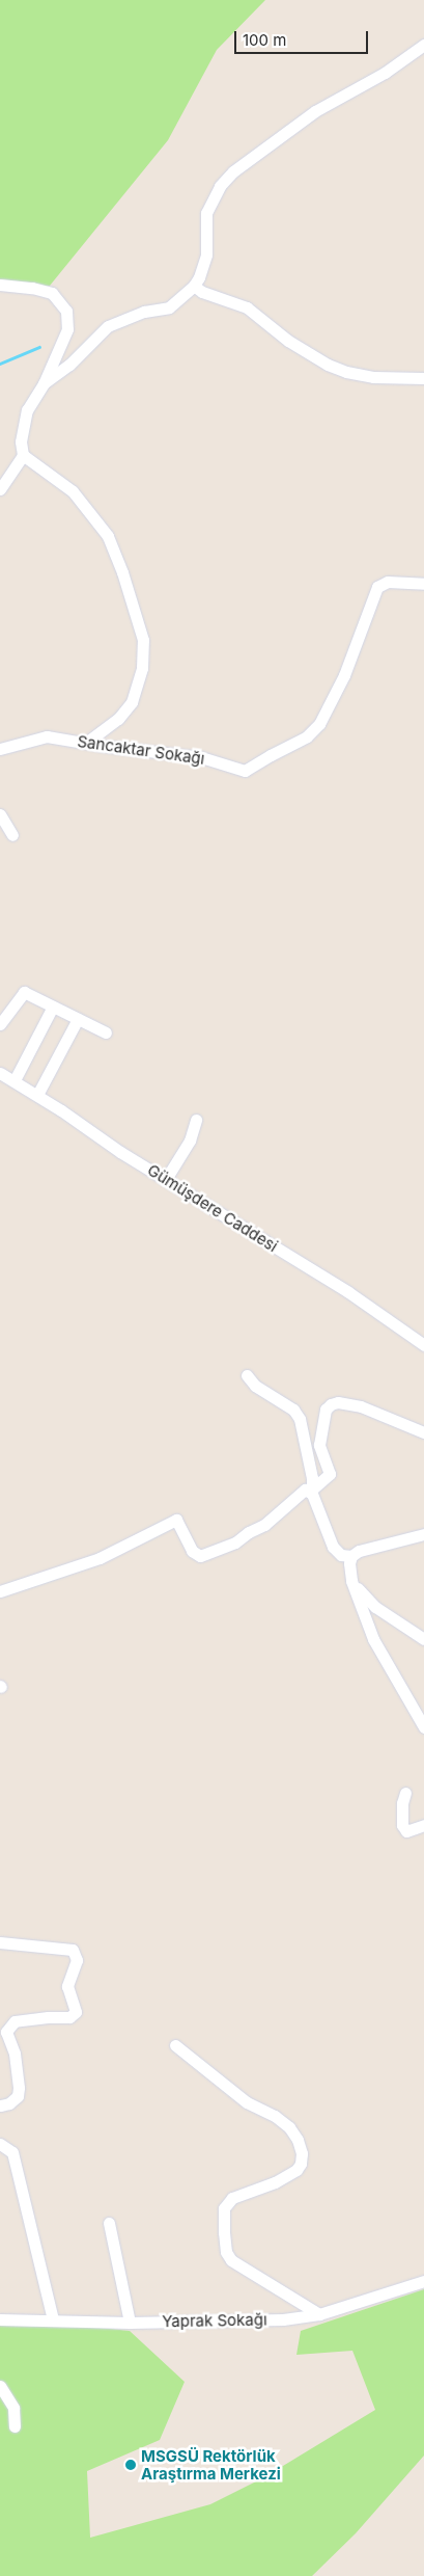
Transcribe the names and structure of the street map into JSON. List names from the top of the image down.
{
  "streets": {
    "street": ["Sancaktar Sokağı", "Gümüşdere Caddesi", "Yaprak Sokağı"]
  },
  "places": ["MSGSÜ Rektörlük Araştırma Merkezi"],
  "scale_bar": "100 m"
}
